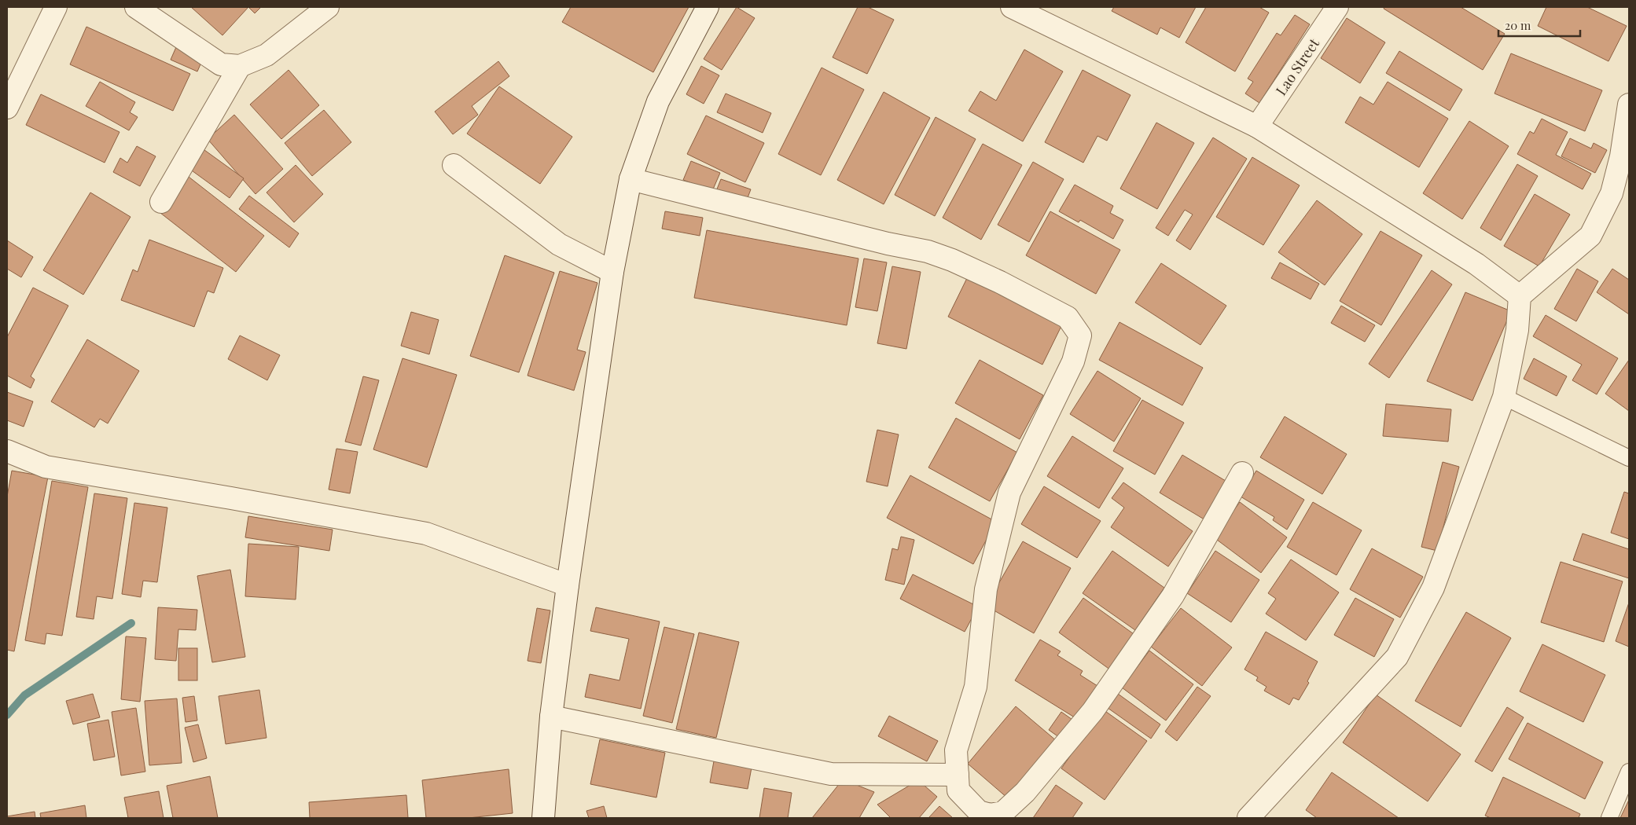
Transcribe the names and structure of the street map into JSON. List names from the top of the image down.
{
  "streets": {
    "street": ["Lao Street"]
  },
  "scale_bar": "20 m"
}
